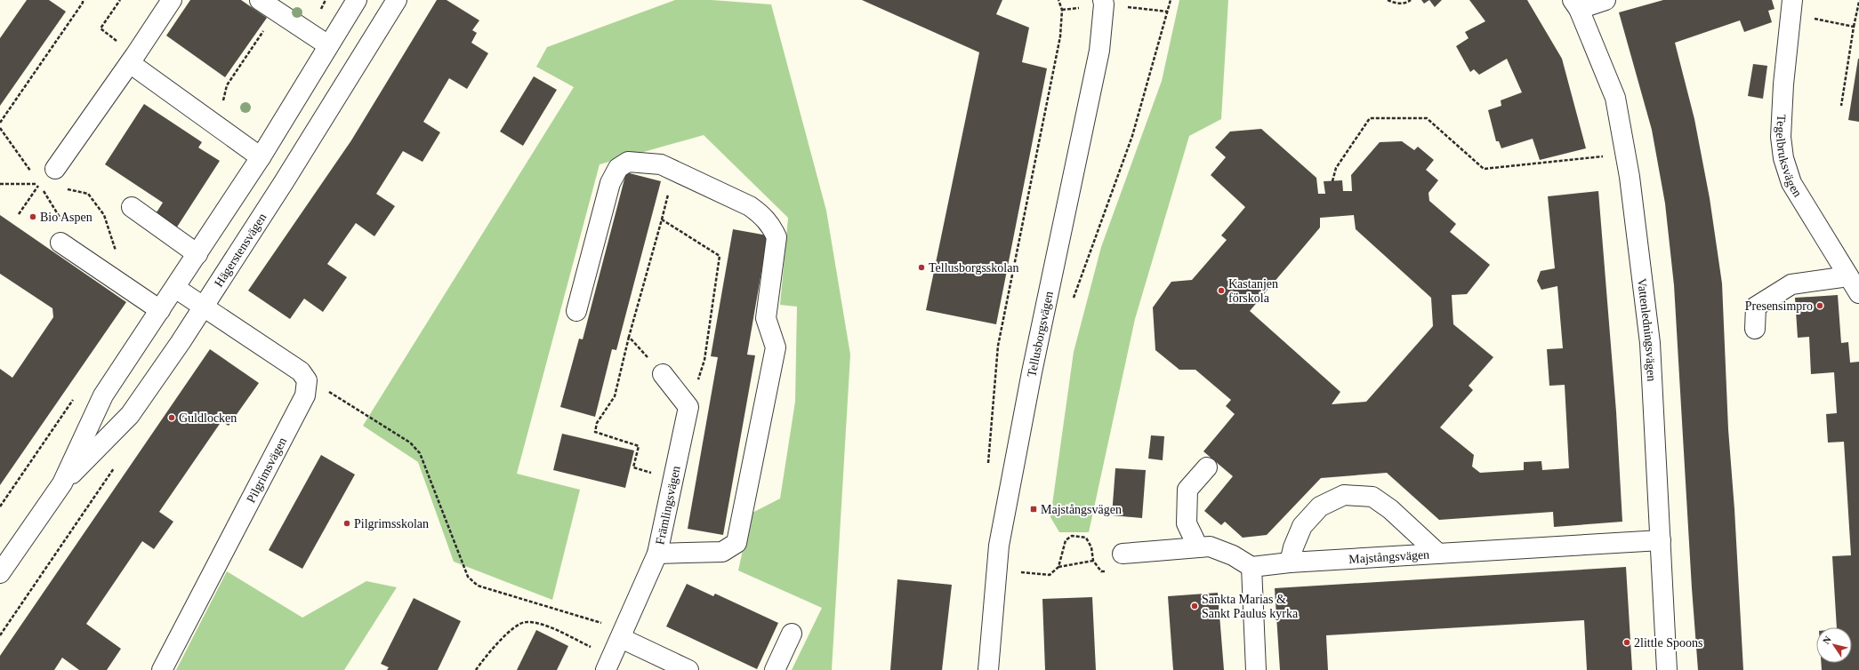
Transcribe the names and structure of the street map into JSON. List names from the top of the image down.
{
  "streets": {
    "street": [
      "Tegelbruksvägen",
      "Hägerstensvägen",
      "Vattenledningsvägen",
      "Tellusborgsvägen",
      "Pilgrimsvägen",
      "Främlingsvägen",
      "Majstångsvägen"
    ]
  },
  "crossings": [
    ["Vattenledningsvägen", "Majstångsvägen"]
  ],
  "places": {
    "other": [
      "Bio Aspen",
      "Tellusborgsskolan",
      "Kastanjen förskola",
      "Presensimpro",
      "Guldlocken",
      "Pilgrimsskolan",
      "Sankta Marias & Sankt Paulus kyrka",
      "2little Spoons"
    ],
    "transit": ["Majstångsvägen"]
  },
  "north": "top left"
}
